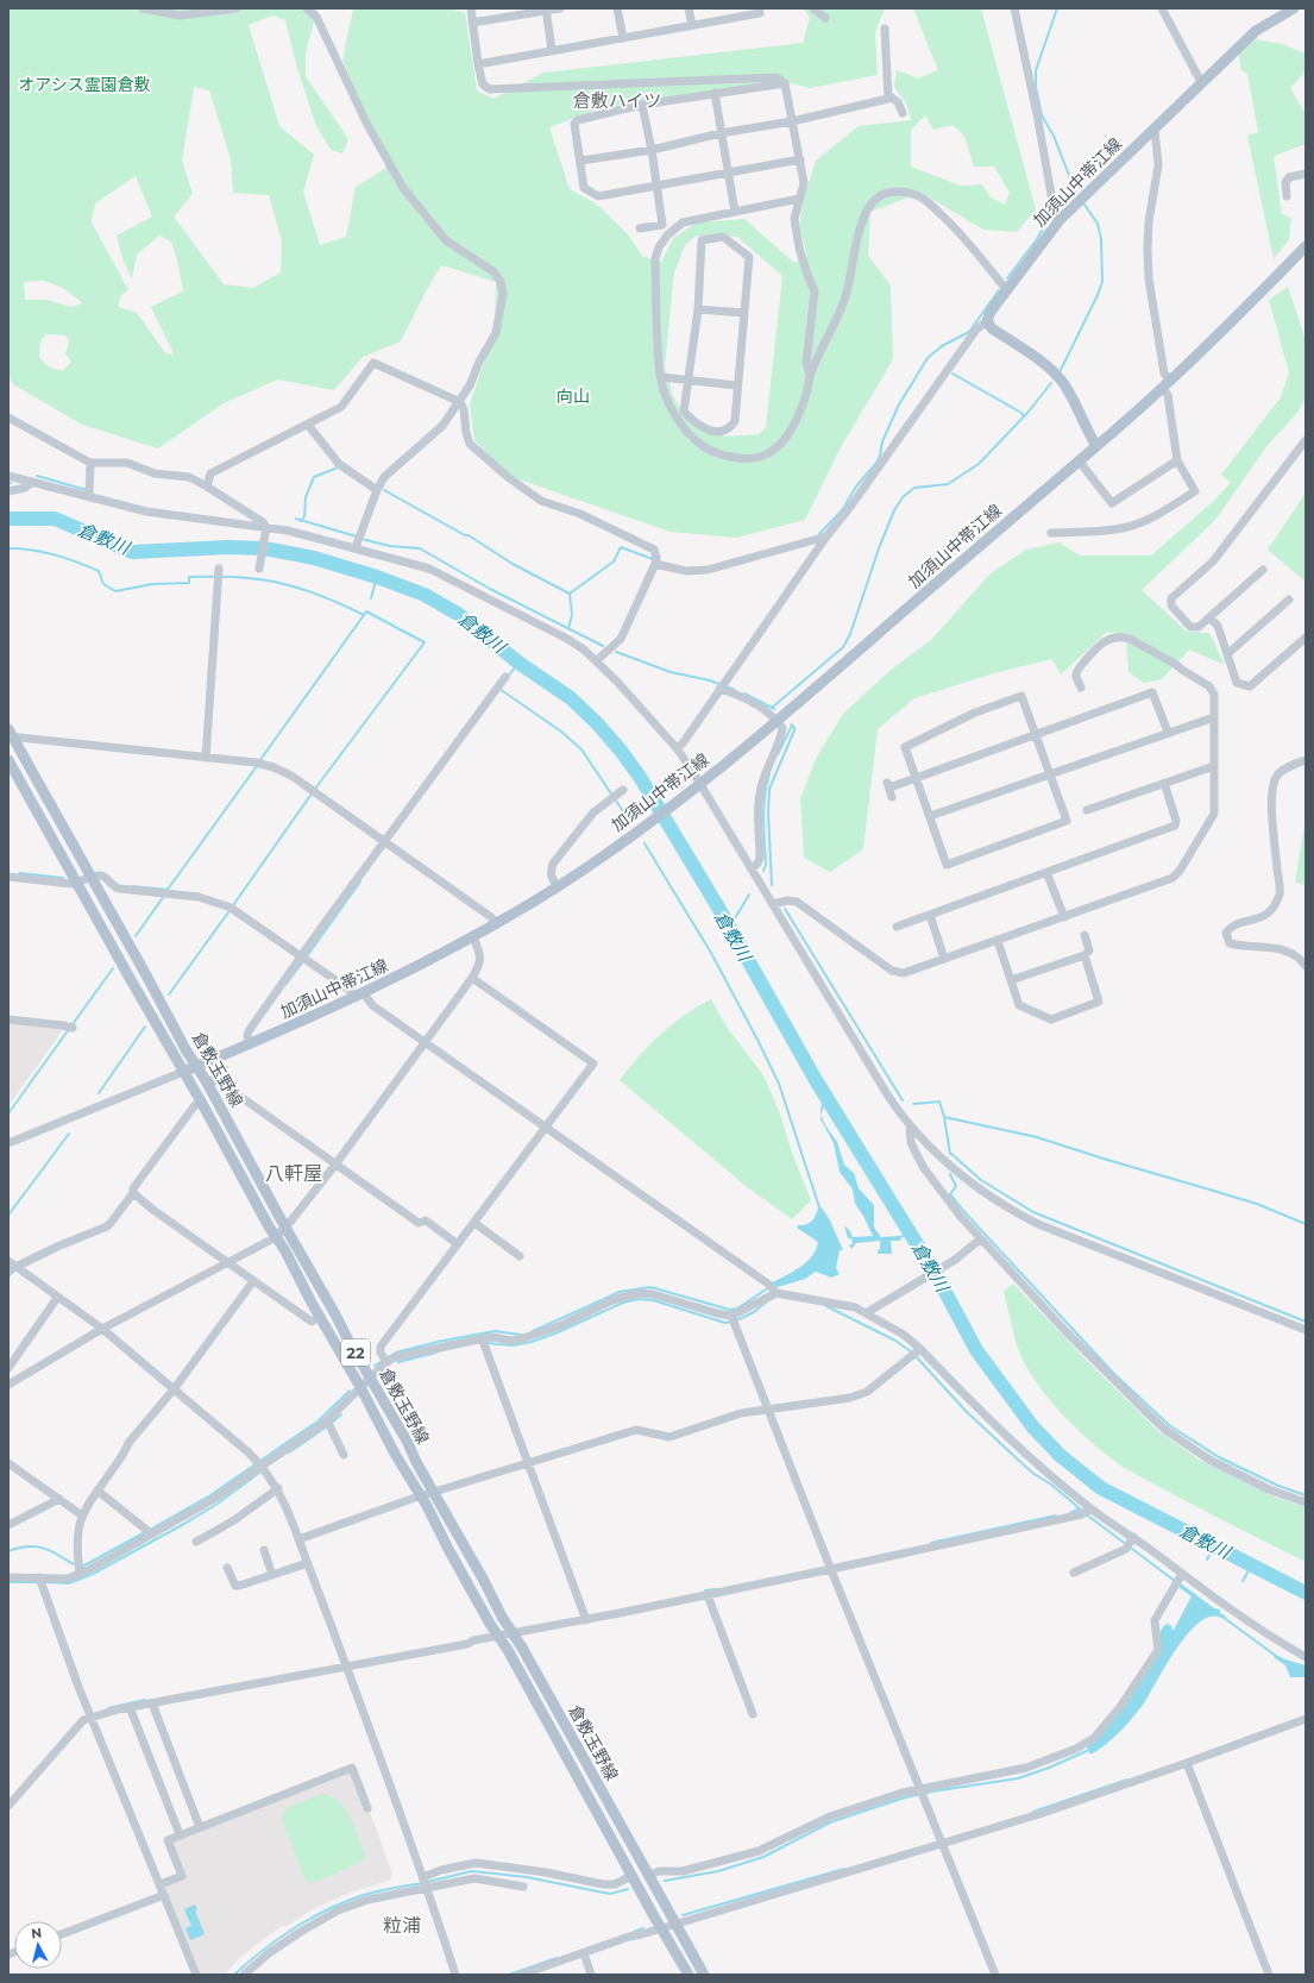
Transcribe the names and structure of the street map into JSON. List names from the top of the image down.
{
  "streets": {
    "main road": ["加須山中帯江線", "倉敷玉野線", "22"]
  },
  "crossings": [
    ["加須山中帯江線", "倉敷玉野線"]
  ],
  "districts": ["倉敷ハイツ", "八軒屋", "粒浦"],
  "water": ["倉敷川"],
  "parks": ["オアシス霊園倉敷", "向山"],
  "north": "top"
}
